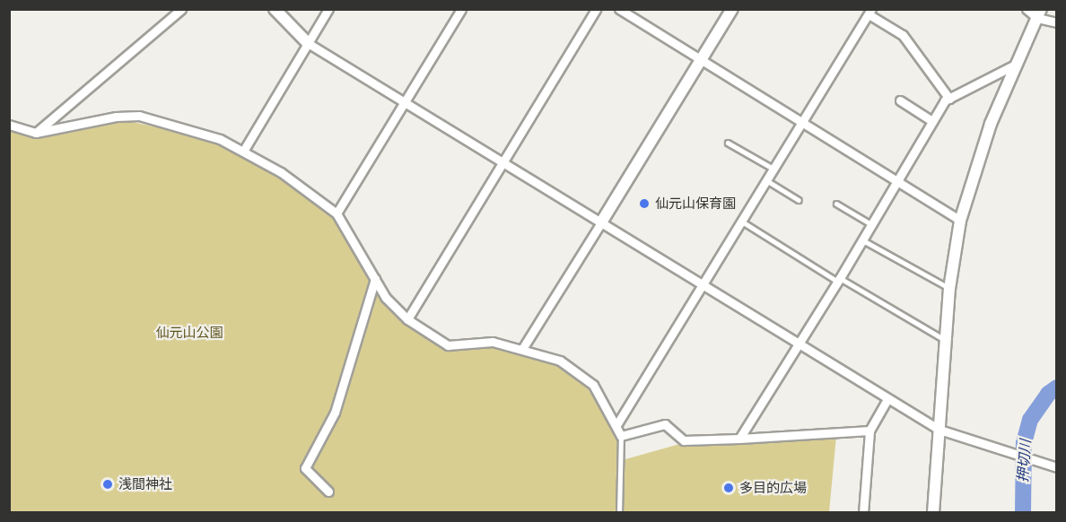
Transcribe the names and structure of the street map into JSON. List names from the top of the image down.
{
  "water": ["押切川"],
  "parks": ["仙元山公園"],
  "places": ["仙元山保育園", "浅間神社", "多目的広場"]
}
